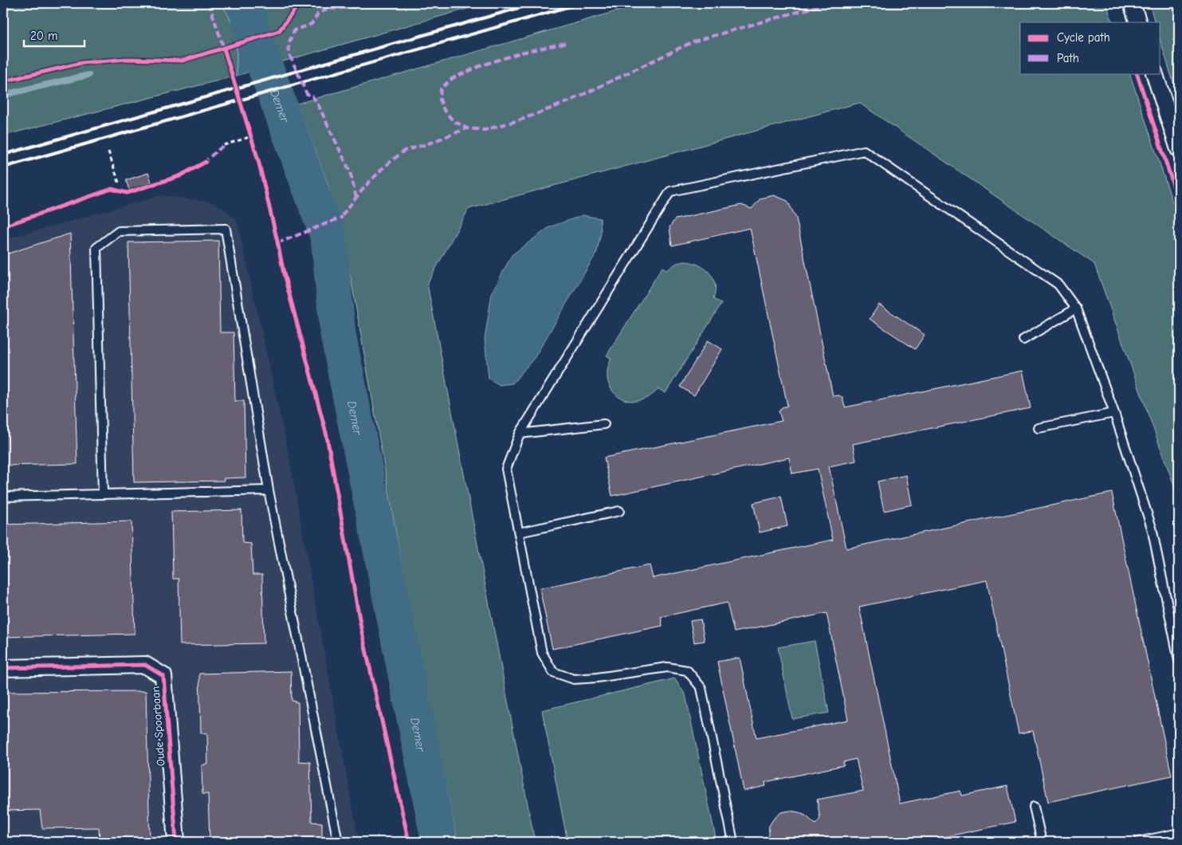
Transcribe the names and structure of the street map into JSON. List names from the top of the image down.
{
  "streets": {
    "street": ["Oude Spoorbaan"]
  },
  "water": ["Demer"],
  "legend": ["Cycle path", "Path"],
  "scale_bar": "20 m"
}
